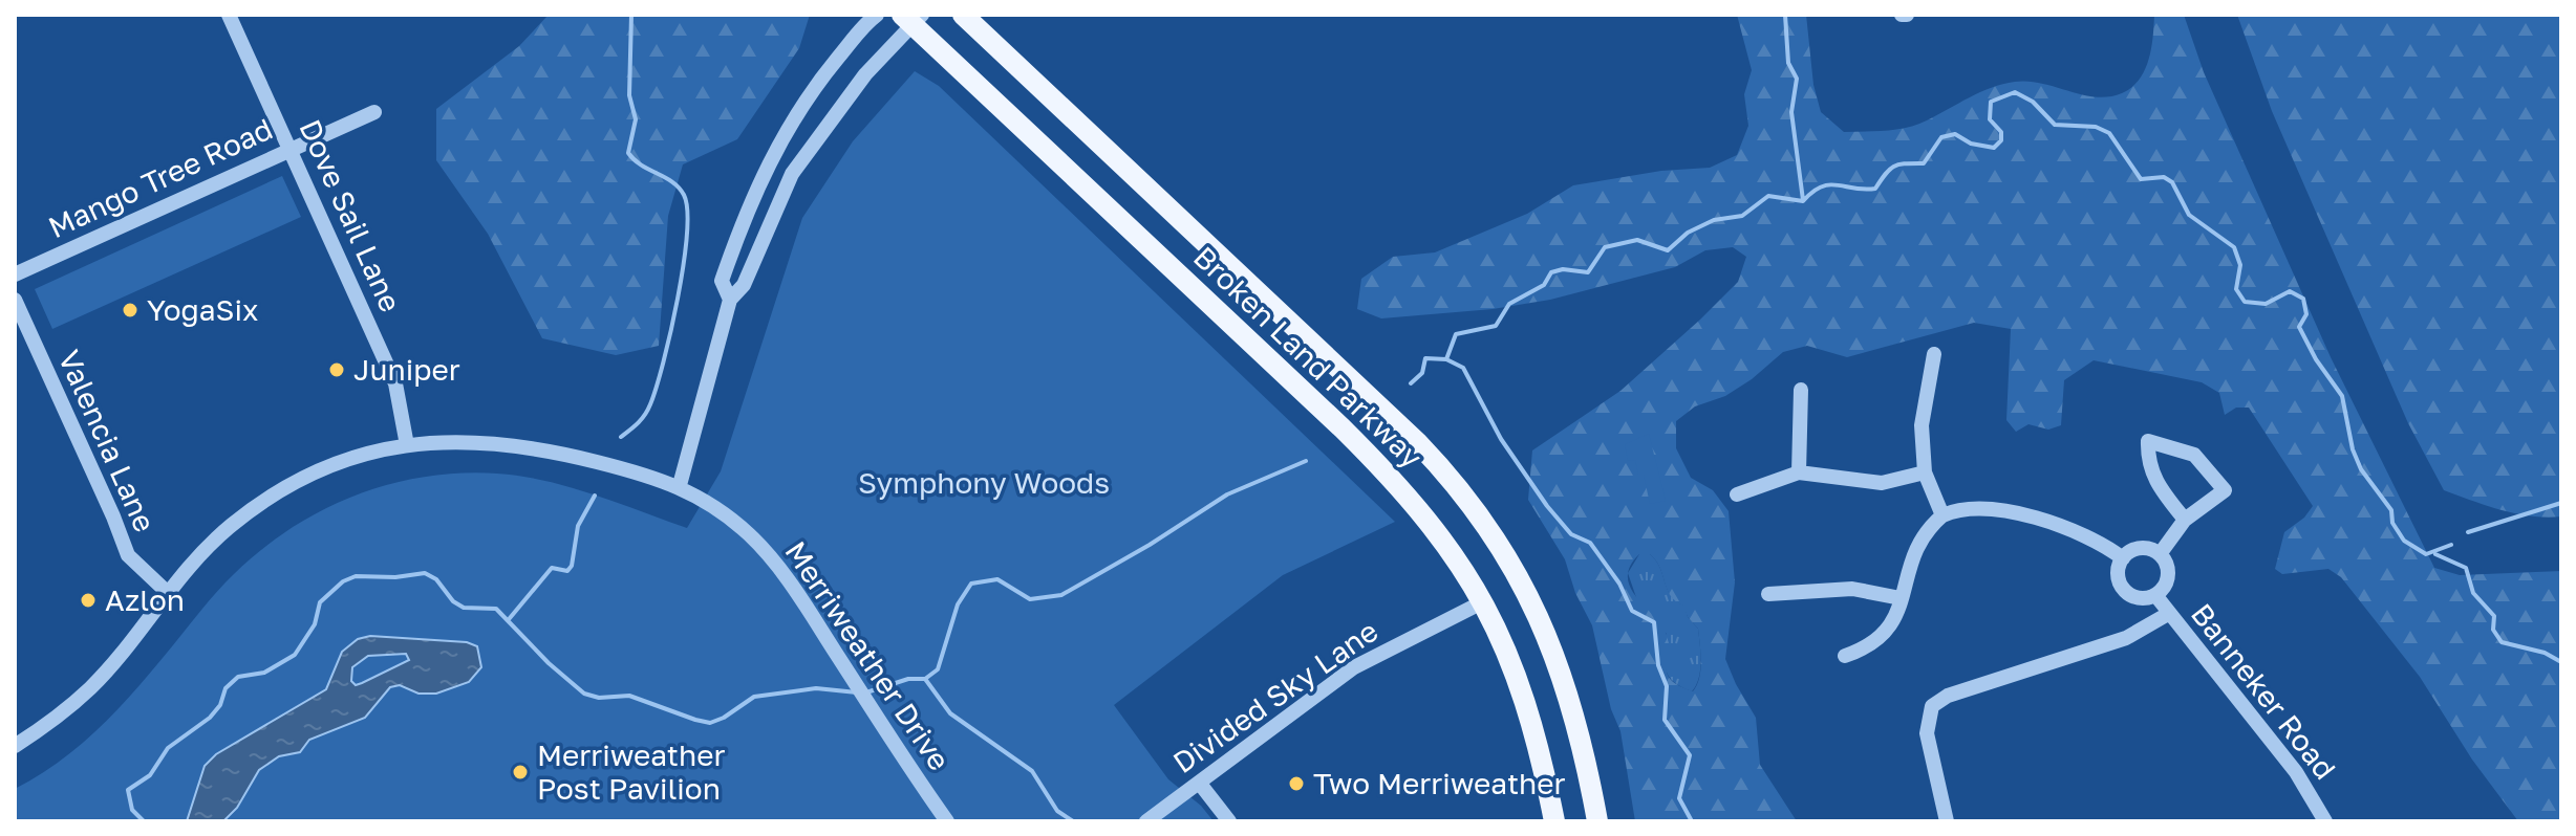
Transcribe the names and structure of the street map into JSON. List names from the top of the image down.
{
  "streets": {
    "main road": ["Broken Land Parkway"],
    "street": [
      "Mango Tree Road",
      "Dove Sail Lane",
      "Valencia Lane",
      "Merriweather Drive",
      "Banneker Road",
      "Divided Sky Lane"
    ]
  },
  "crossings": [
    ["Mango Tree Road", "Dove Sail Lane"],
    ["Dove Sail Lane", "Merriweather Drive"],
    ["Broken Land Parkway", "Divided Sky Lane"],
    ["Valencia Lane", "Merriweather Drive"]
  ],
  "parks": ["Symphony Woods"],
  "places": [
    "YogaSix",
    "Juniper",
    "Azlon",
    "Merriweather Post Pavilion",
    "Two Merriweather"
  ]
}
